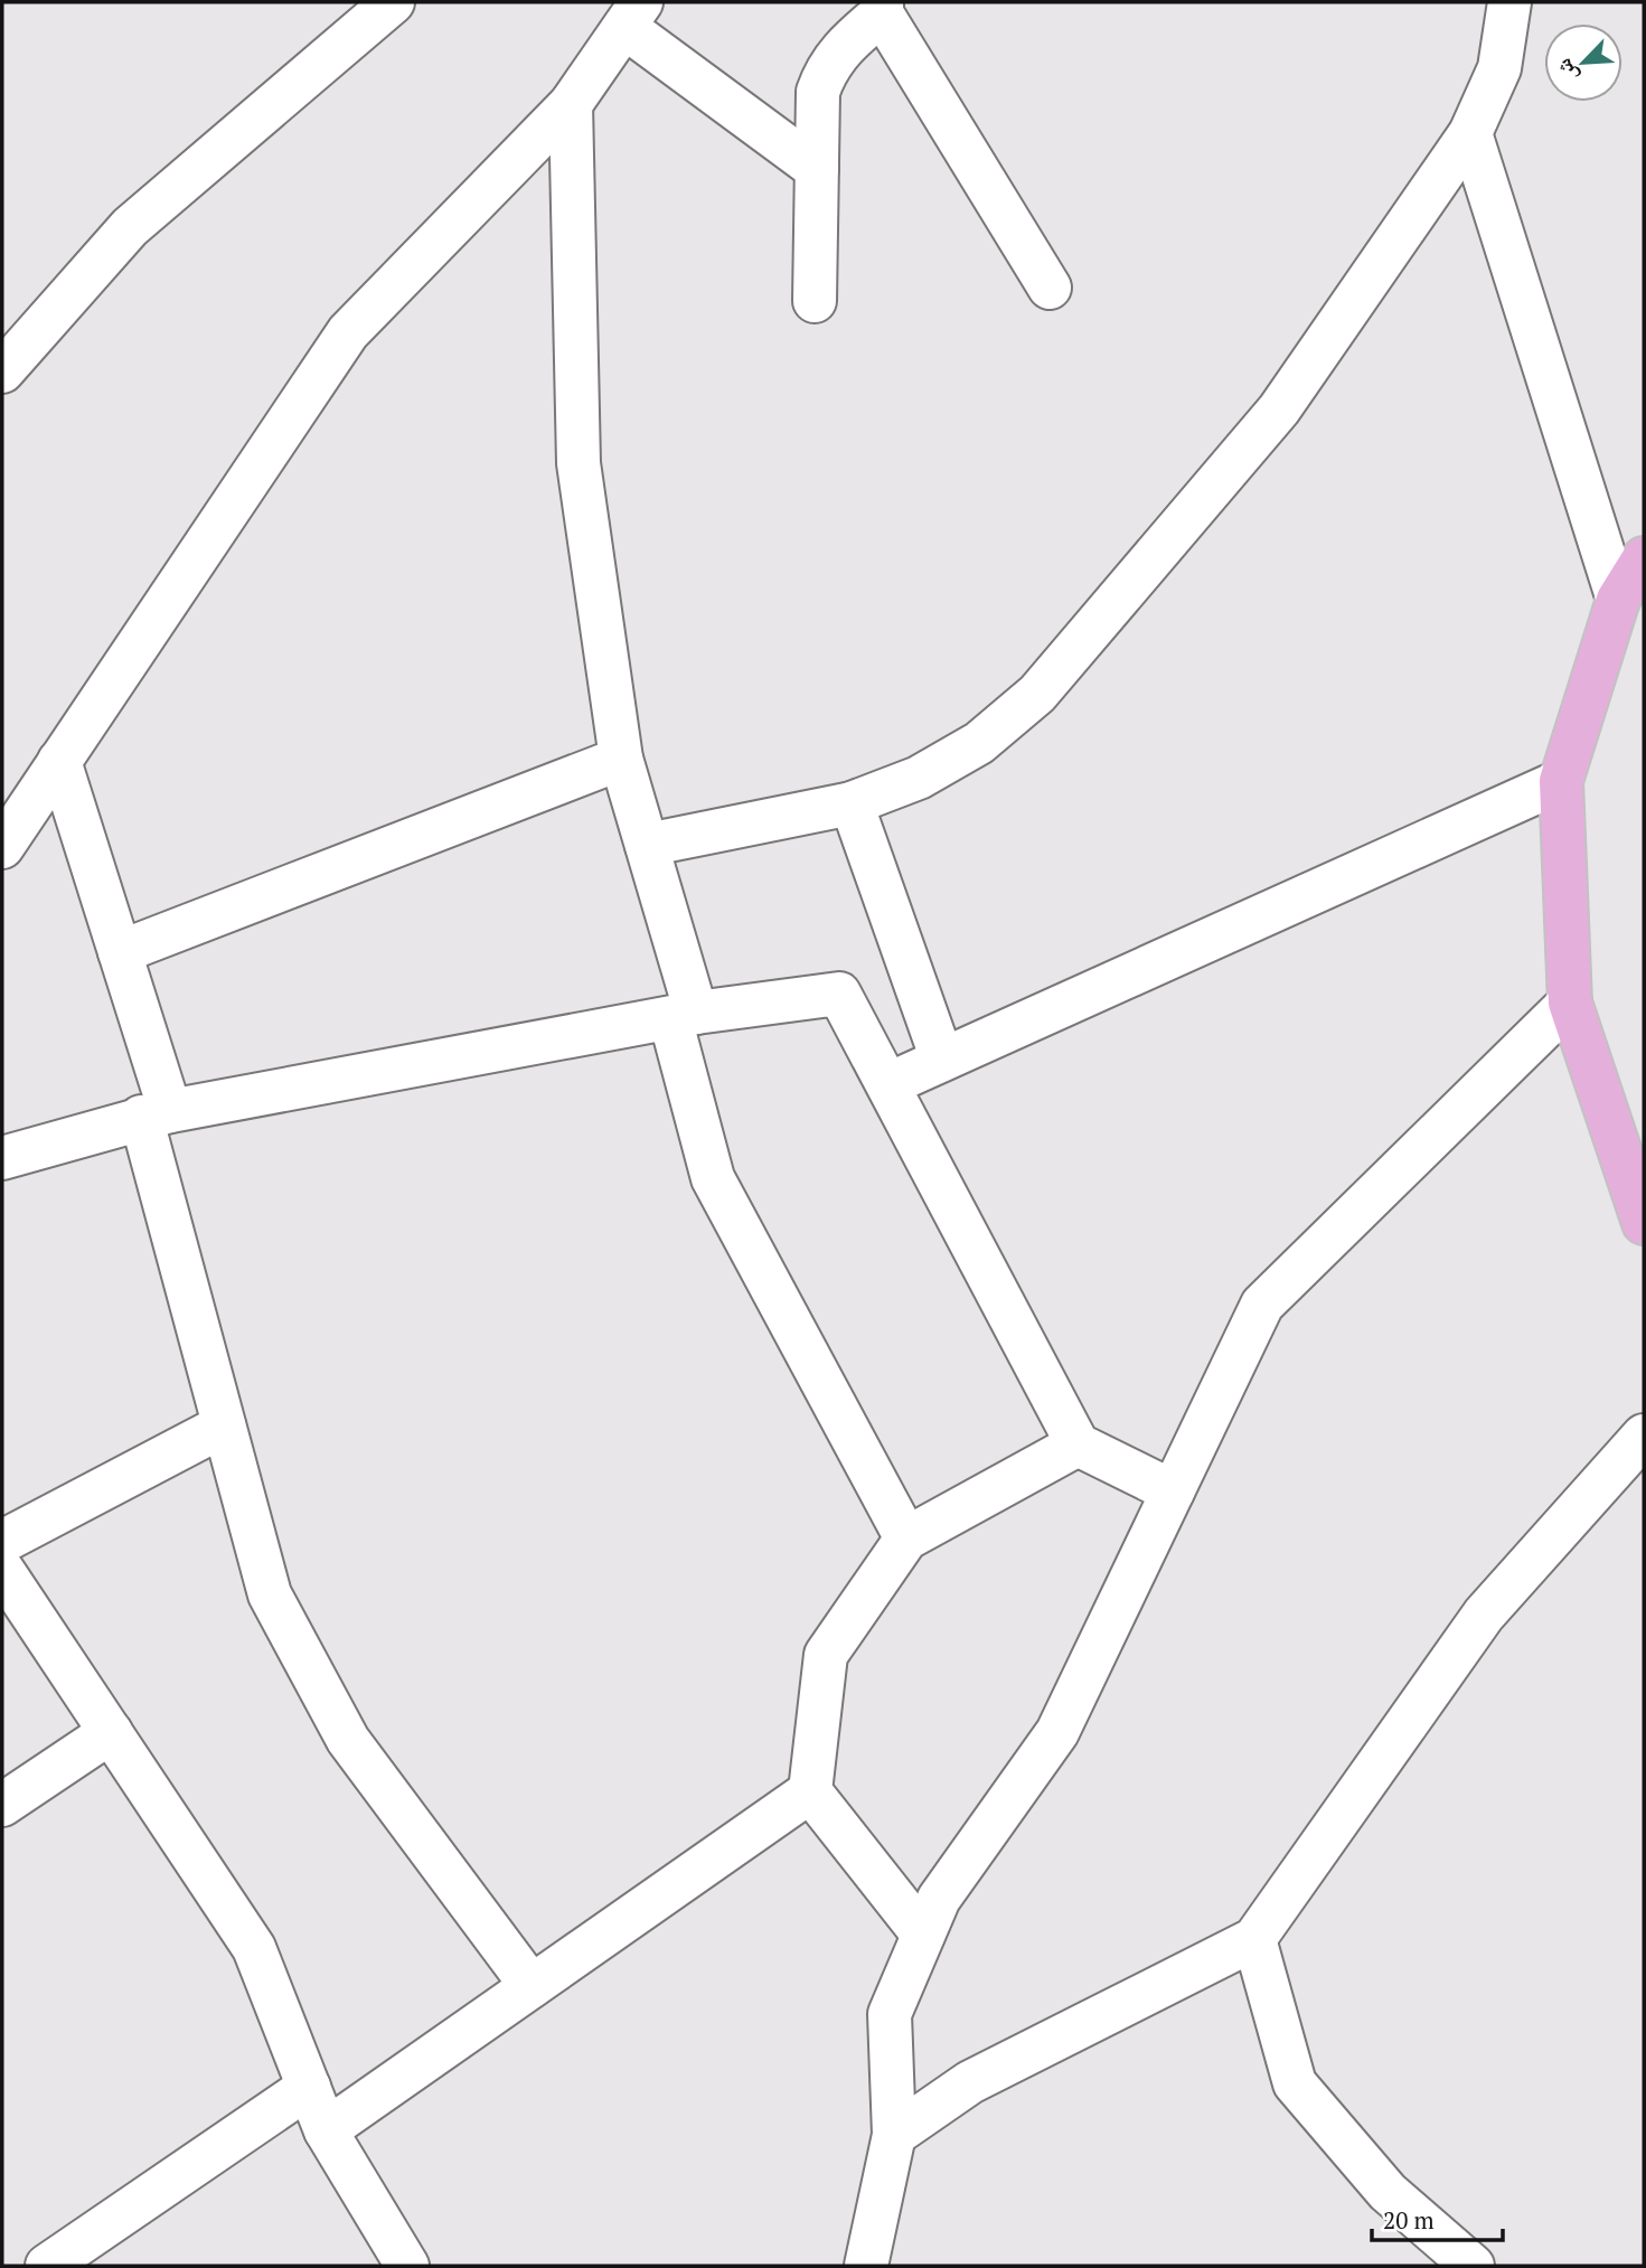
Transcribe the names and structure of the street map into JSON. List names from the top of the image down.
{
  "scale_bar": "20 m",
  "north": "bottom left"
}
